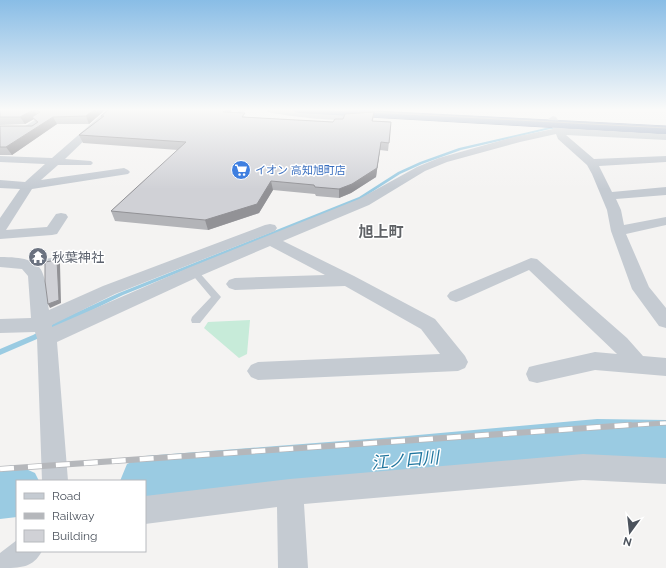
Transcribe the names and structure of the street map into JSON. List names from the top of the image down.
{
  "districts": ["旭上町"],
  "water": ["江ノ口川"],
  "places": {
    "supermarket": ["イオン 高知旭町店"],
    "temple": ["秋葉神社"]
  },
  "legend": ["Road", "Railway", "Building"],
  "north": "bottom"
}
